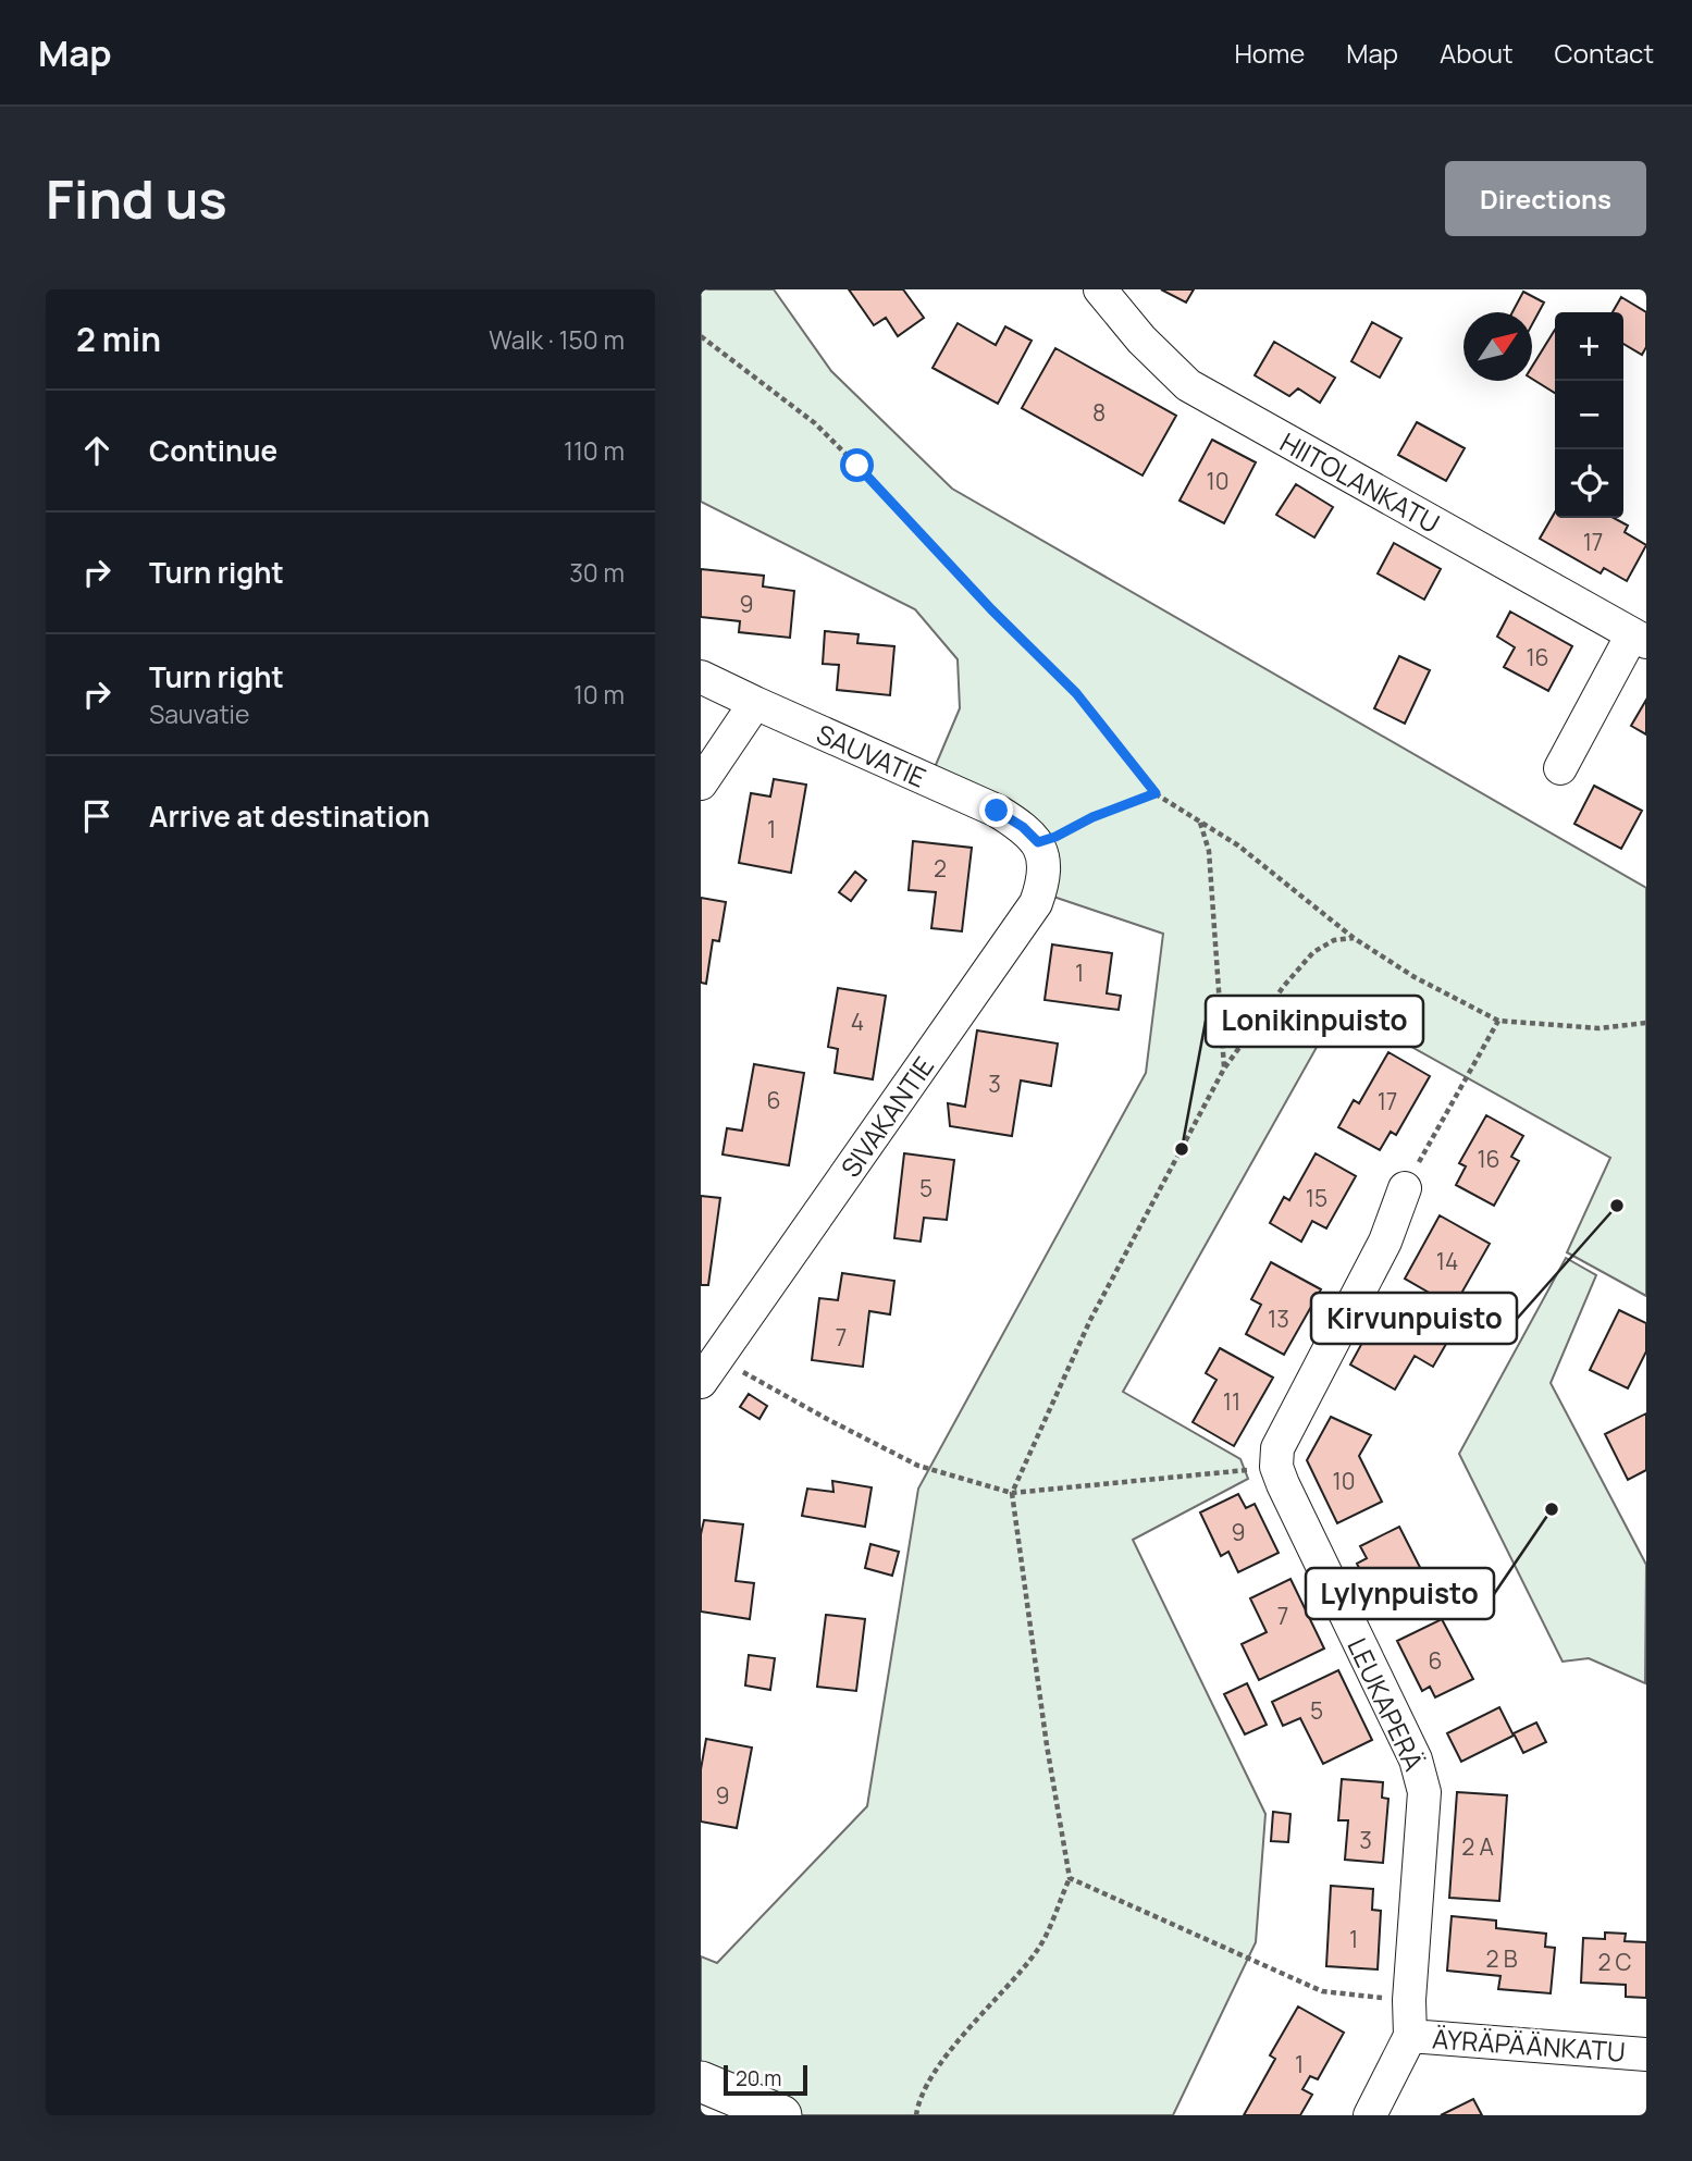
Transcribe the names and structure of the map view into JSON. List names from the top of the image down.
{
  "streets": {
    "street": [
      "HIITOLANKATU",
      "SAUVATIE",
      "SIVAKANTIE",
      "LEUKAPERÄ",
      "ÄYRÄPÄÄNKATU"
    ]
  },
  "crossings": [
    ["SAUVATIE", "SIVAKANTIE"],
    ["LEUKAPERÄ", "ÄYRÄPÄÄNKATU"]
  ],
  "places": ["Lonikinpuisto", "Kirvunpuisto", "Lylynpuisto"],
  "house_numbers": [
    "8",
    "10",
    "17",
    "9",
    "16",
    "1",
    "2",
    "1",
    "4",
    "3",
    "6",
    "17",
    "16",
    "5",
    "15",
    "14",
    "13",
    "7",
    "11",
    "10",
    "9",
    "7",
    "6",
    "5",
    "9",
    "3",
    "2 A",
    "1",
    "2 B",
    "2 C",
    "1"
  ],
  "scale_bar": "20 m",
  "north": "top right",
  "page": {
    "header": "Map",
    "nav": [
      "Home",
      "Map",
      "About",
      "Contact"
    ],
    "buttons": "Directions",
    "title": "Find us",
    "heading": ["2 min", "Walk · 150 m"],
    "map_buttons": ["+", "−"],
    "list": [
      ["Continue", "110 m"],
      ["Turn right", "30 m"],
      ["Turn right", "Sauvatie", "10 m"],
      "Arrive at destination"
    ],
    "scale": "20 m"
  }
}
